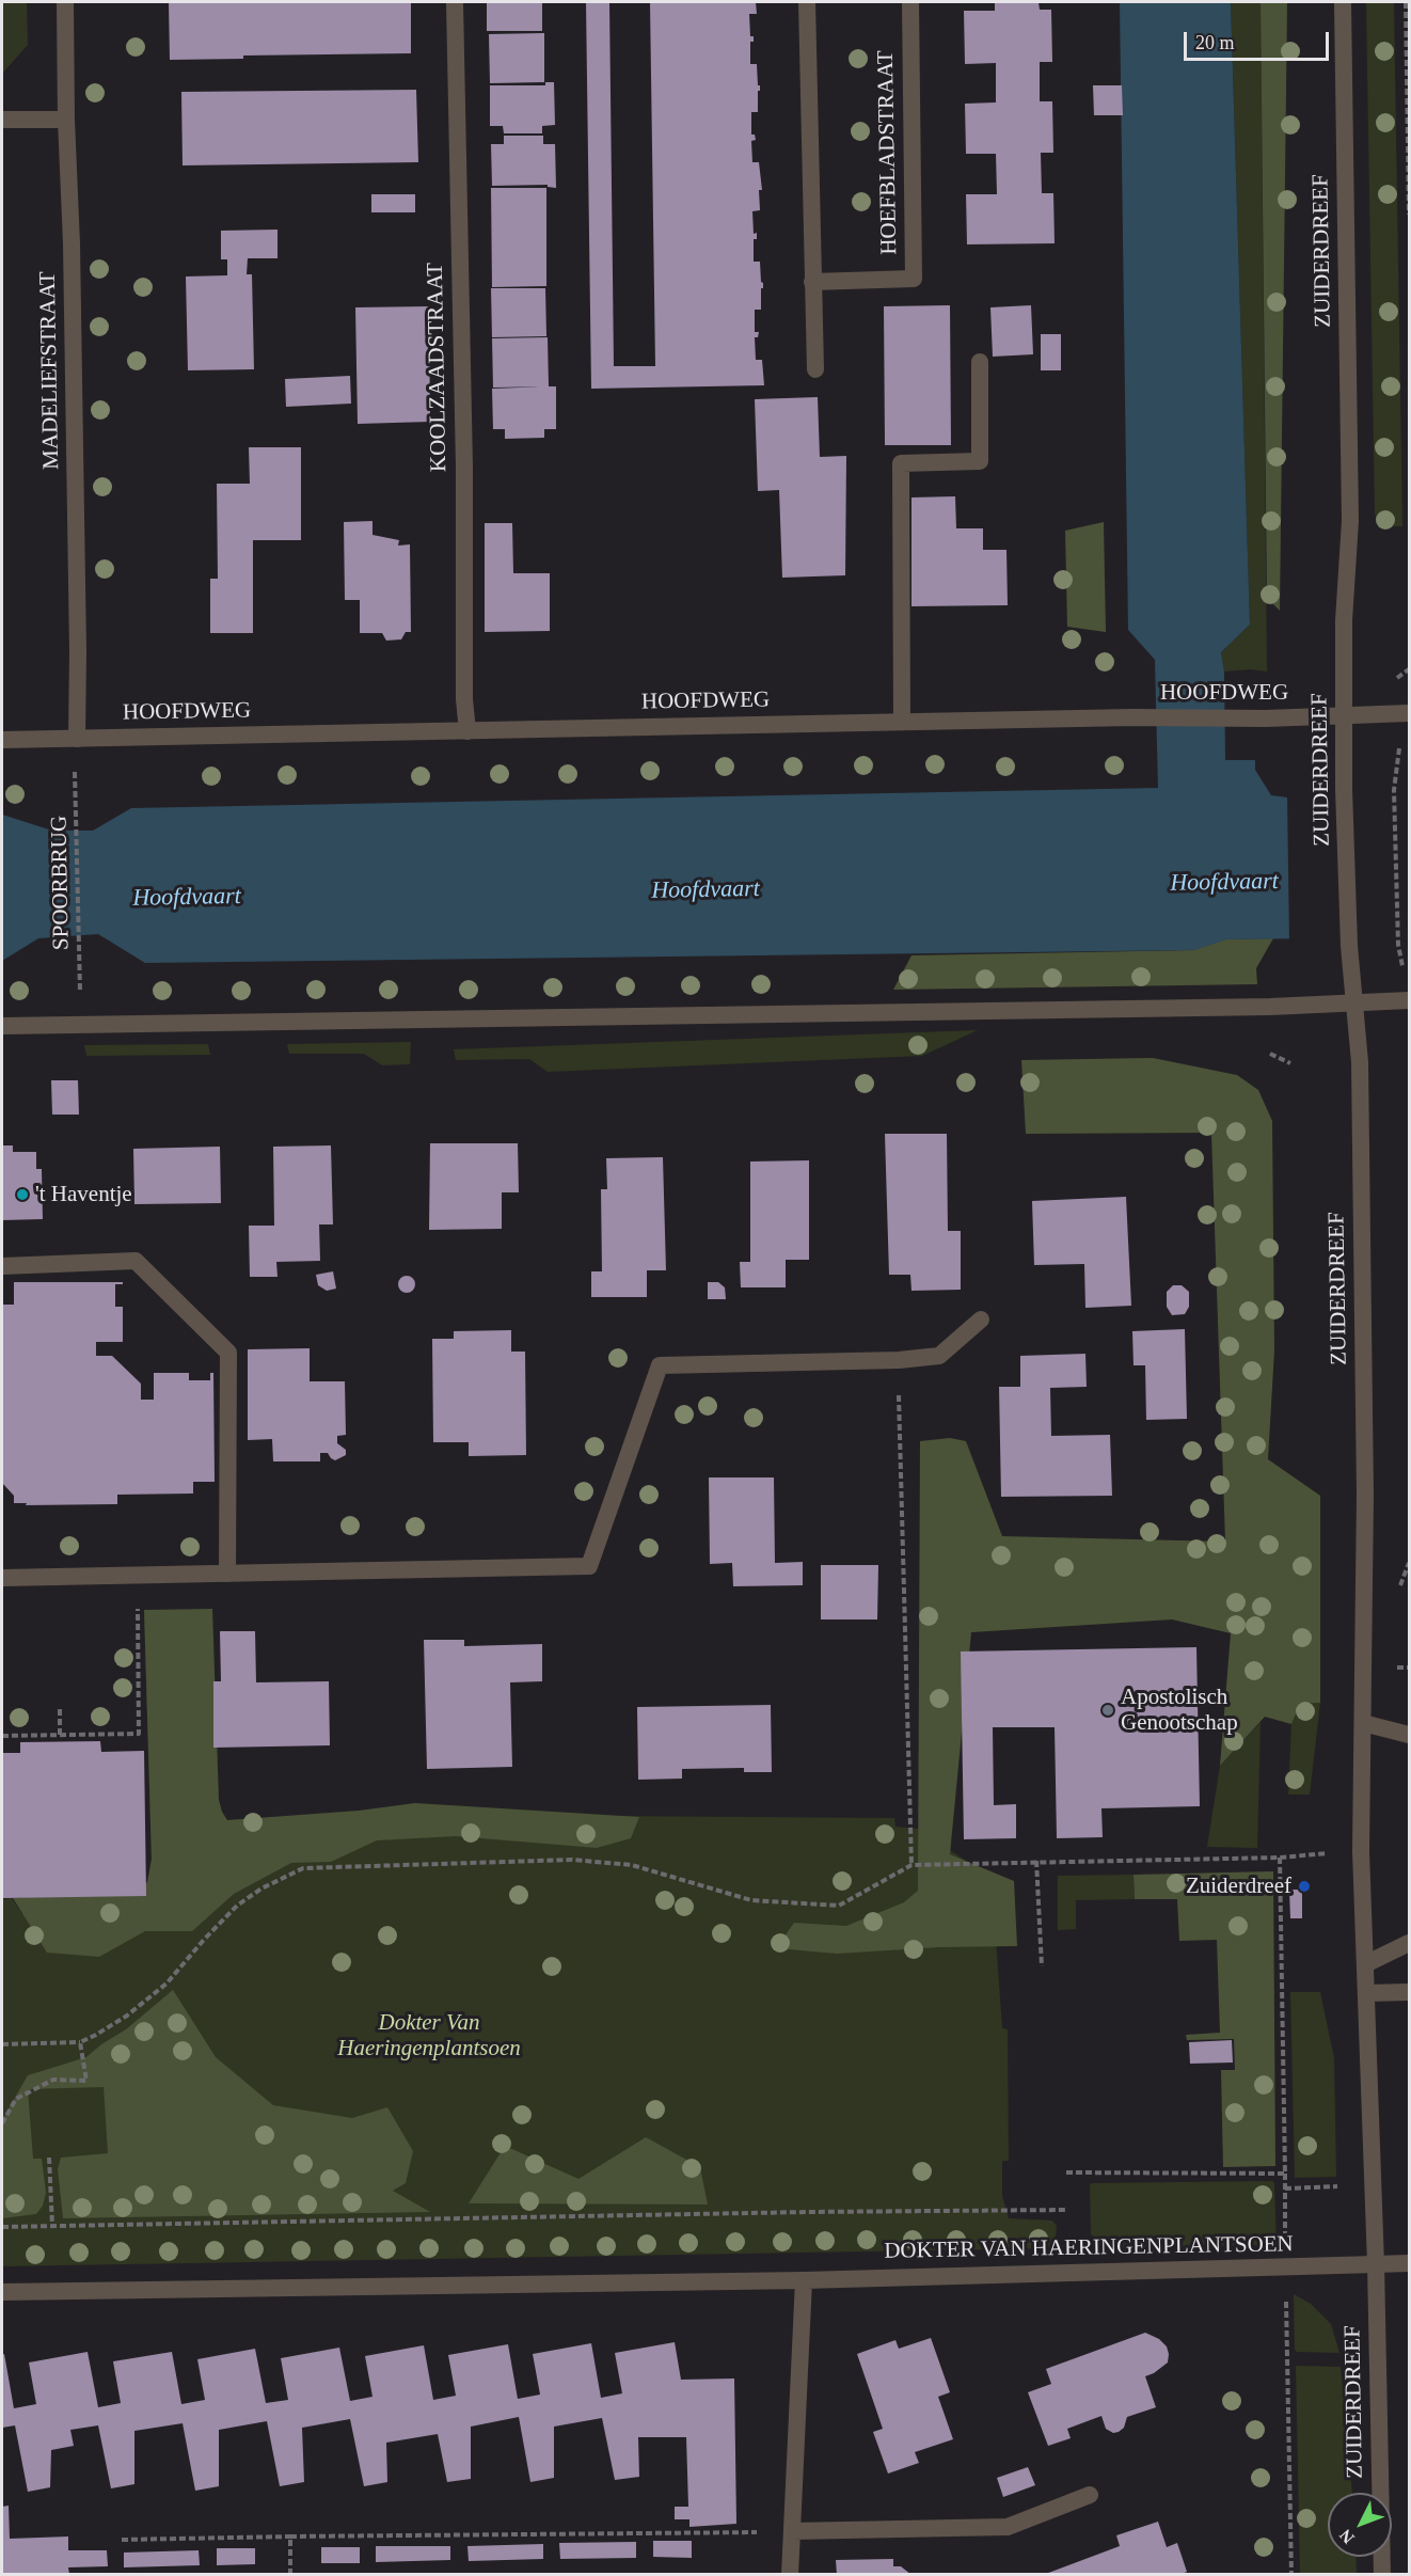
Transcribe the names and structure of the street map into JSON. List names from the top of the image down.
{
  "streets": {
    "street": [
      "HOEFBLADSTRAAT",
      "ZUIDERDREEF",
      "KOOLZAADSTRAAT",
      "MADELIEFSTRAAT",
      "HOOFDWEG",
      "DOKTER VAN HAERINGENPLANTSOEN"
    ],
    "path": ["SPOORBRUG"]
  },
  "crossings": [
    ["ZUIDERDREEF", "HOOFDWEG"],
    ["ZUIDERDREEF", "DOKTER VAN HAERINGENPLANTSOEN"],
    ["KOOLZAADSTRAAT", "HOOFDWEG"],
    ["MADELIEFSTRAAT", "HOOFDWEG"]
  ],
  "water": ["Hoofdvaart"],
  "parks": ["Dokter Van Haeringenplantsoen"],
  "places": ["'t Haventje", "Apostolisch Genootschap", "Zuiderdreef"],
  "scale_bar": "20 m",
  "north": "bottom left"
}
